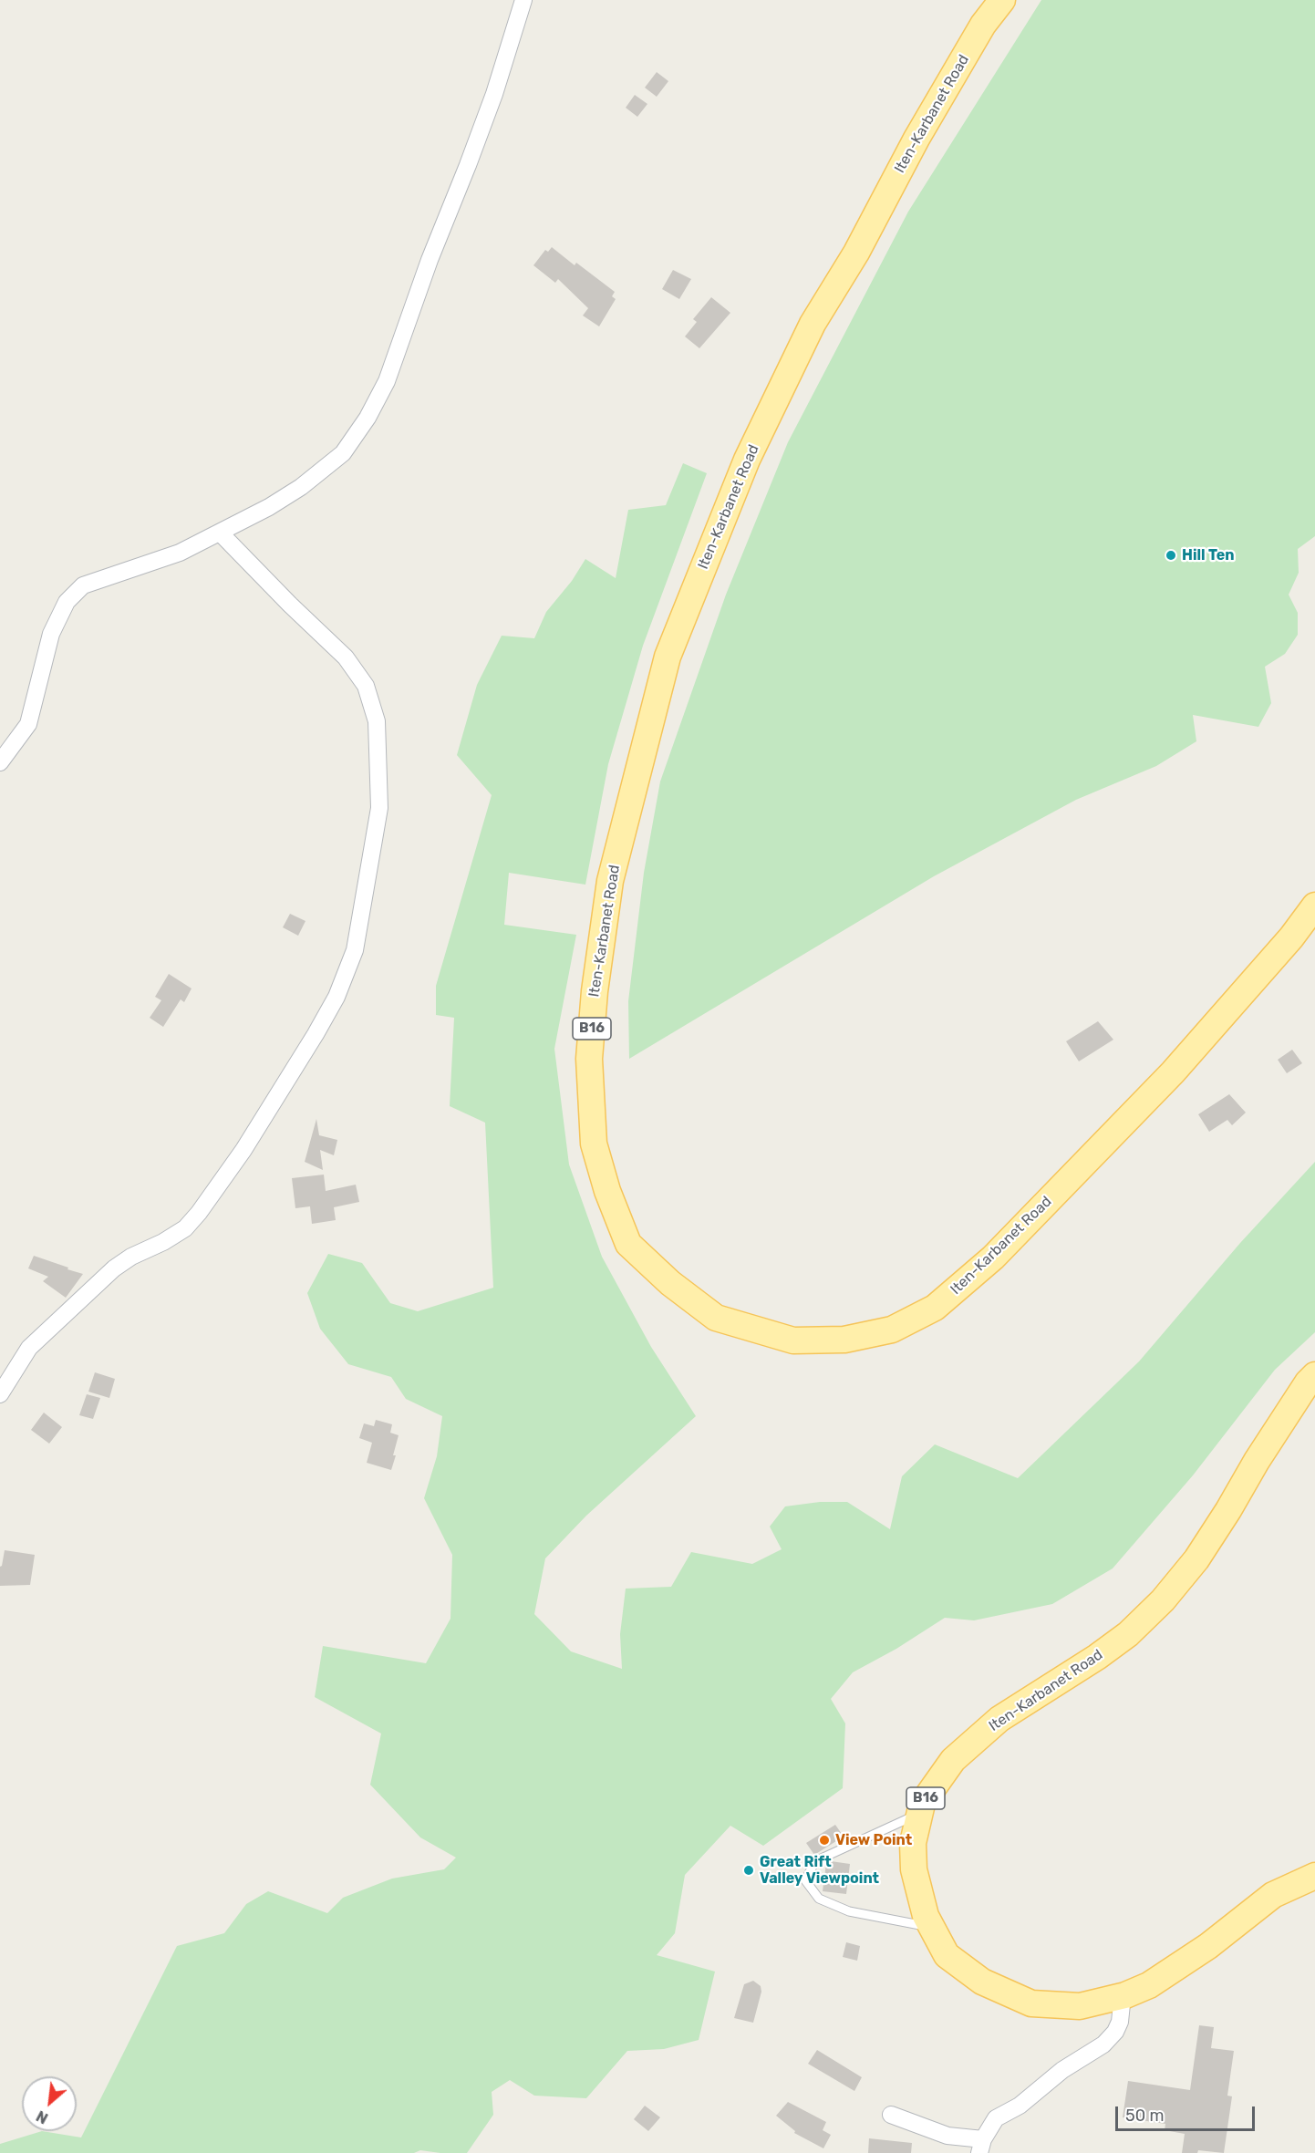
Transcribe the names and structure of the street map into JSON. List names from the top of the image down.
{
  "streets": {
    "main road": ["Iten-Karbanet Road", "B16"]
  },
  "places": ["Hill Ten", "View Point", "Great Rift Valley Viewpoint"],
  "scale_bar": "50 m",
  "north": "bottom left"
}
